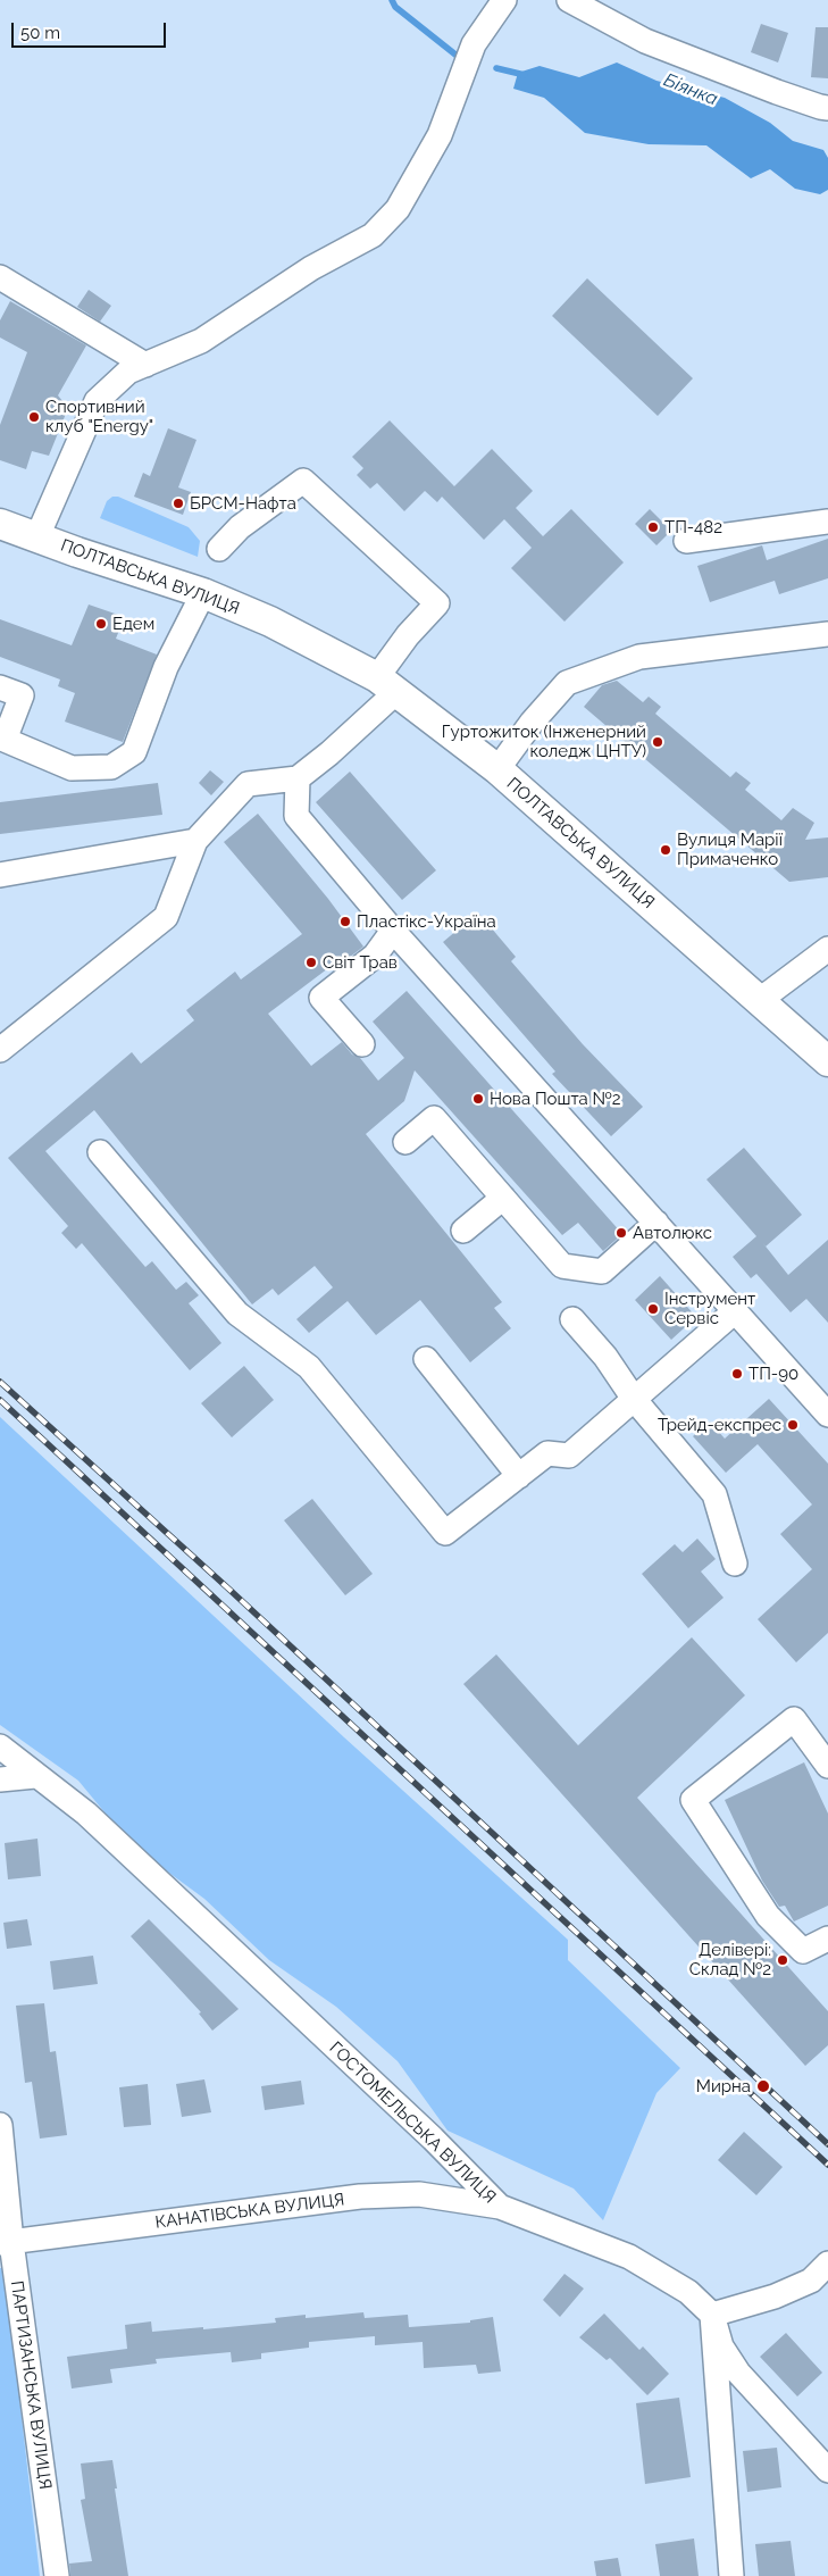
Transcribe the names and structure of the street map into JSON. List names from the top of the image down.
{
  "streets": {
    "main road": ["ПОЛТАВСЬКА ВУЛИЦЯ"],
    "street": ["ГОСТОМЕЛЬСЬКА ВУЛИЦЯ", "КАНАТІВСЬКА ВУЛИЦЯ", "ПАРТИЗАНСЬКА ВУЛИЦЯ"]
  },
  "crossings": [
    ["ГОСТОМЕЛЬСЬКА ВУЛИЦЯ", "КАНАТІВСЬКА ВУЛИЦЯ"],
    ["КАНАТІВСЬКА ВУЛИЦЯ", "ПАРТИЗАНСЬКА ВУЛИЦЯ"]
  ],
  "water": ["Біянка"],
  "places": [
    "Спортивний клуб \"Energy\"",
    "БРСМ-Нафта",
    "ТП-482",
    "Едем",
    "Гуртожиток (Інженерний коледж ЦНТУ)",
    "Вулиця Марії Примаченко",
    "Пластікс-Україна",
    "Світ Трав",
    "Нова Пошта №2",
    "Автолюкс",
    "Інструмент Сервіс",
    "ТП-90",
    "Трейд-експрес",
    "Делівері: Склад №2",
    "Мирна"
  ],
  "scale_bar": "50 m"
}
